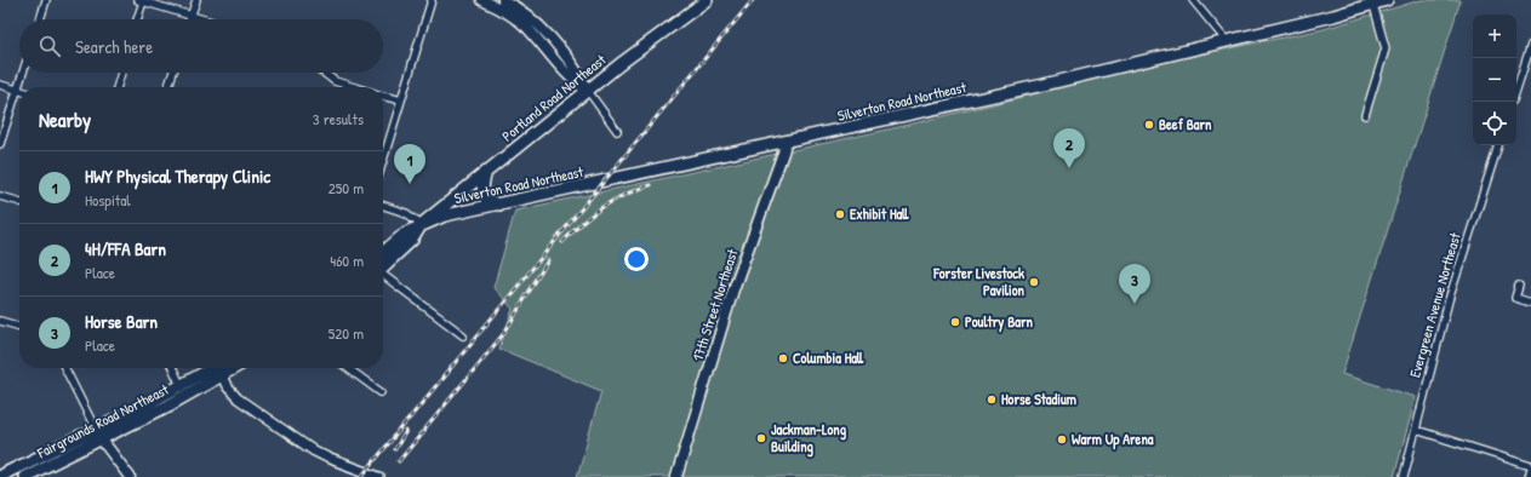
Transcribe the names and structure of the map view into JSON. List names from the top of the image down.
{
  "streets": {
    "main road": [
      "Portland Road Northeast",
      "Silverton Road Northeast",
      "17th Street Northeast",
      "Fairgrounds Road Northeast"
    ],
    "street": ["Evergreen Avenue Northeast"]
  },
  "crossings": [
    ["Portland Road Northeast", "Silverton Road Northeast"],
    ["Silverton Road Northeast", "17th Street Northeast"]
  ],
  "places": [
    "Beef Barn",
    "Exhibit Hall",
    "Forster Livestock Pavilion",
    "Poultry Barn",
    "Columbia Hall",
    "Horse Stadium",
    "Jackman-Long Building",
    "Warm Up Arena"
  ],
  "page": {
    "map_buttons": ["+", "−"],
    "search": "Search here",
    "heading": ["Nearby", "3 results"],
    "pins": ["2", "1", "3"],
    "list": [
      {
        "mark": "1",
        "name": "HWY Physical Therapy Clinic",
        "note": "Hospital",
        "value": "250 m"
      },
      {
        "mark": "2",
        "name": "4H/FFA Barn",
        "note": "Place",
        "value": "460 m"
      },
      {
        "mark": "3",
        "name": "Horse Barn",
        "note": "Place",
        "value": "520 m"
      }
    ]
  }
}
